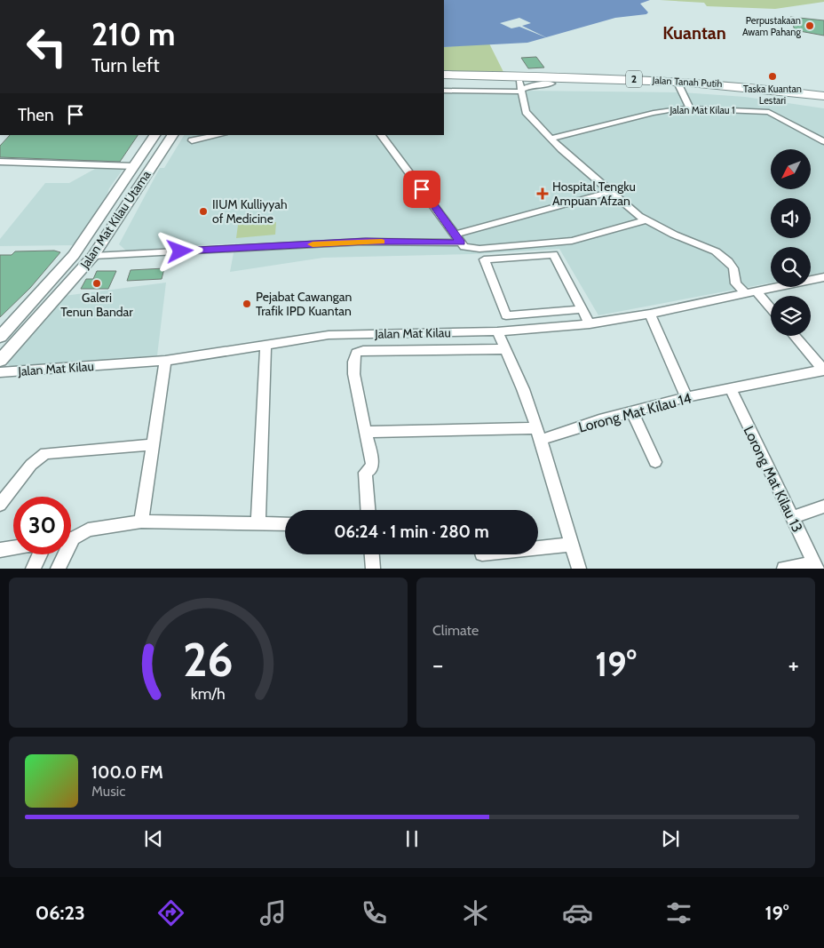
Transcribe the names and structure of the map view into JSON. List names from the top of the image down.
{
  "streets": {
    "highway": ["2", "Jalan Tanah Putih"],
    "street": [
      "Jalan Mat Kilau 1",
      "Jalan Mat Kilau Utama",
      "Jalan Mat Kilau",
      "Lorong Mat Kilau 14",
      "Lorong Mat Kilau 13"
    ]
  },
  "crossings": [
    ["Jalan Mat Kilau", "Lorong Mat Kilau 14"],
    ["Lorong Mat Kilau 14", "Lorong Mat Kilau 13"]
  ],
  "districts": ["Kuantan"],
  "places": {
    "other": [
      "Perpustakaan Awam Pahang",
      "Taska Kuantan Lestari",
      "IIUM Kulliyyah of Medicine",
      "Galeri Tenun Bandar",
      "Pejabat Cawangan Trafik IPD Kuantan"
    ],
    "health": ["Hospital Tengku Ampuan Afzan"]
  },
  "north": "bottom left",
  "page": {
    "turn": ["210 m", "Turn left"],
    "then": "Then",
    "limit": "30",
    "trip": "06:24 · 1 min · 280 m",
    "tile": "Climate",
    "heat": ["−", "19°", "+"],
    "song": ["100.0 FM", "Music"],
    "tabs": ["06:23", "19°"],
    "gauge": ["26", "km/h"]
  }
}
